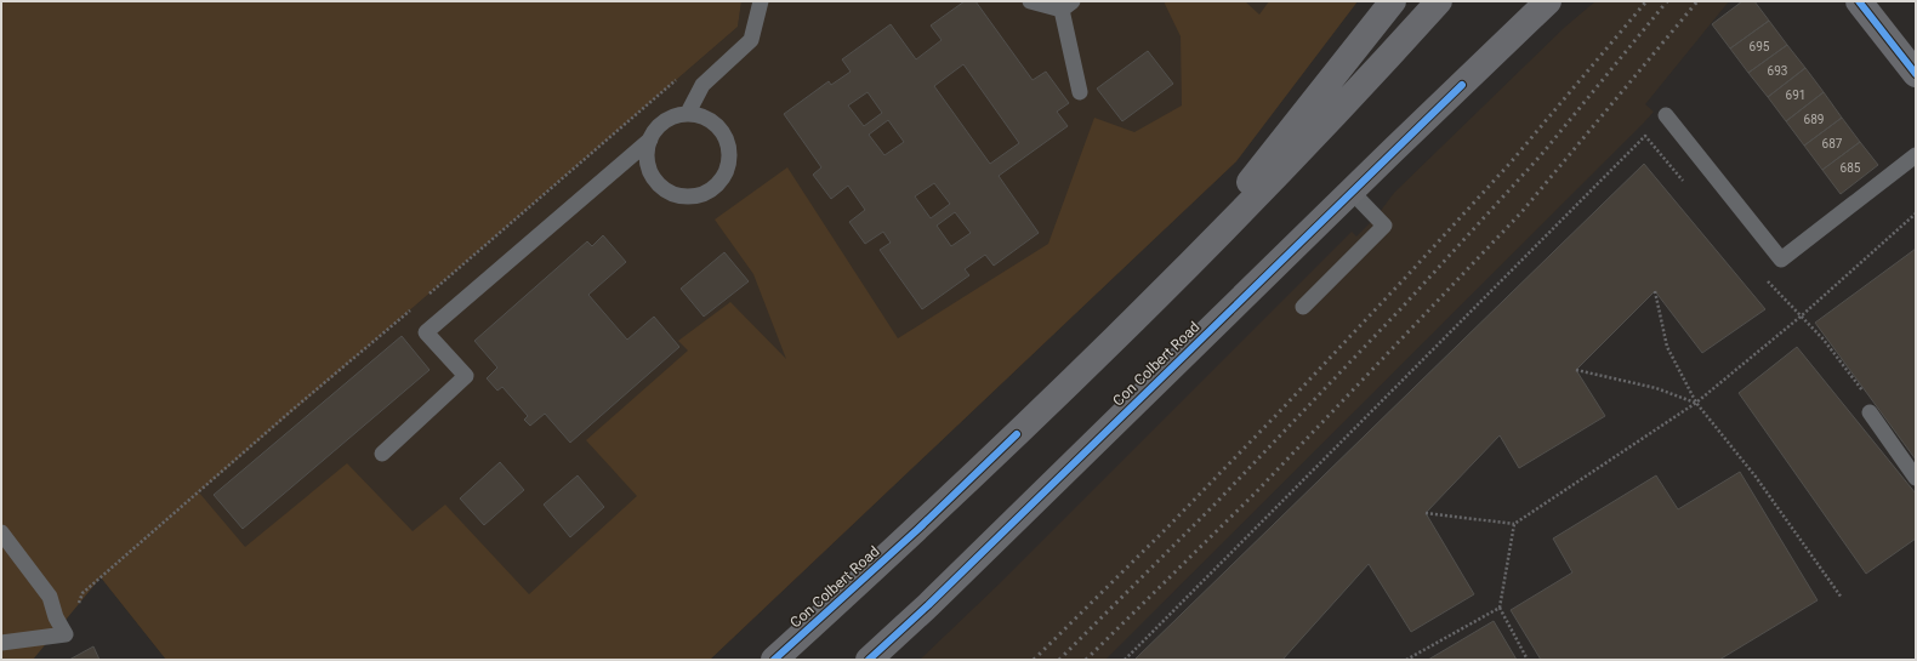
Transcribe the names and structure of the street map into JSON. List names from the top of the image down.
{
  "streets": {
    "main road": ["Con Colbert Road"]
  },
  "house_numbers": [
    "695",
    "693",
    "691",
    "689",
    "687",
    "685"
  ]
}
